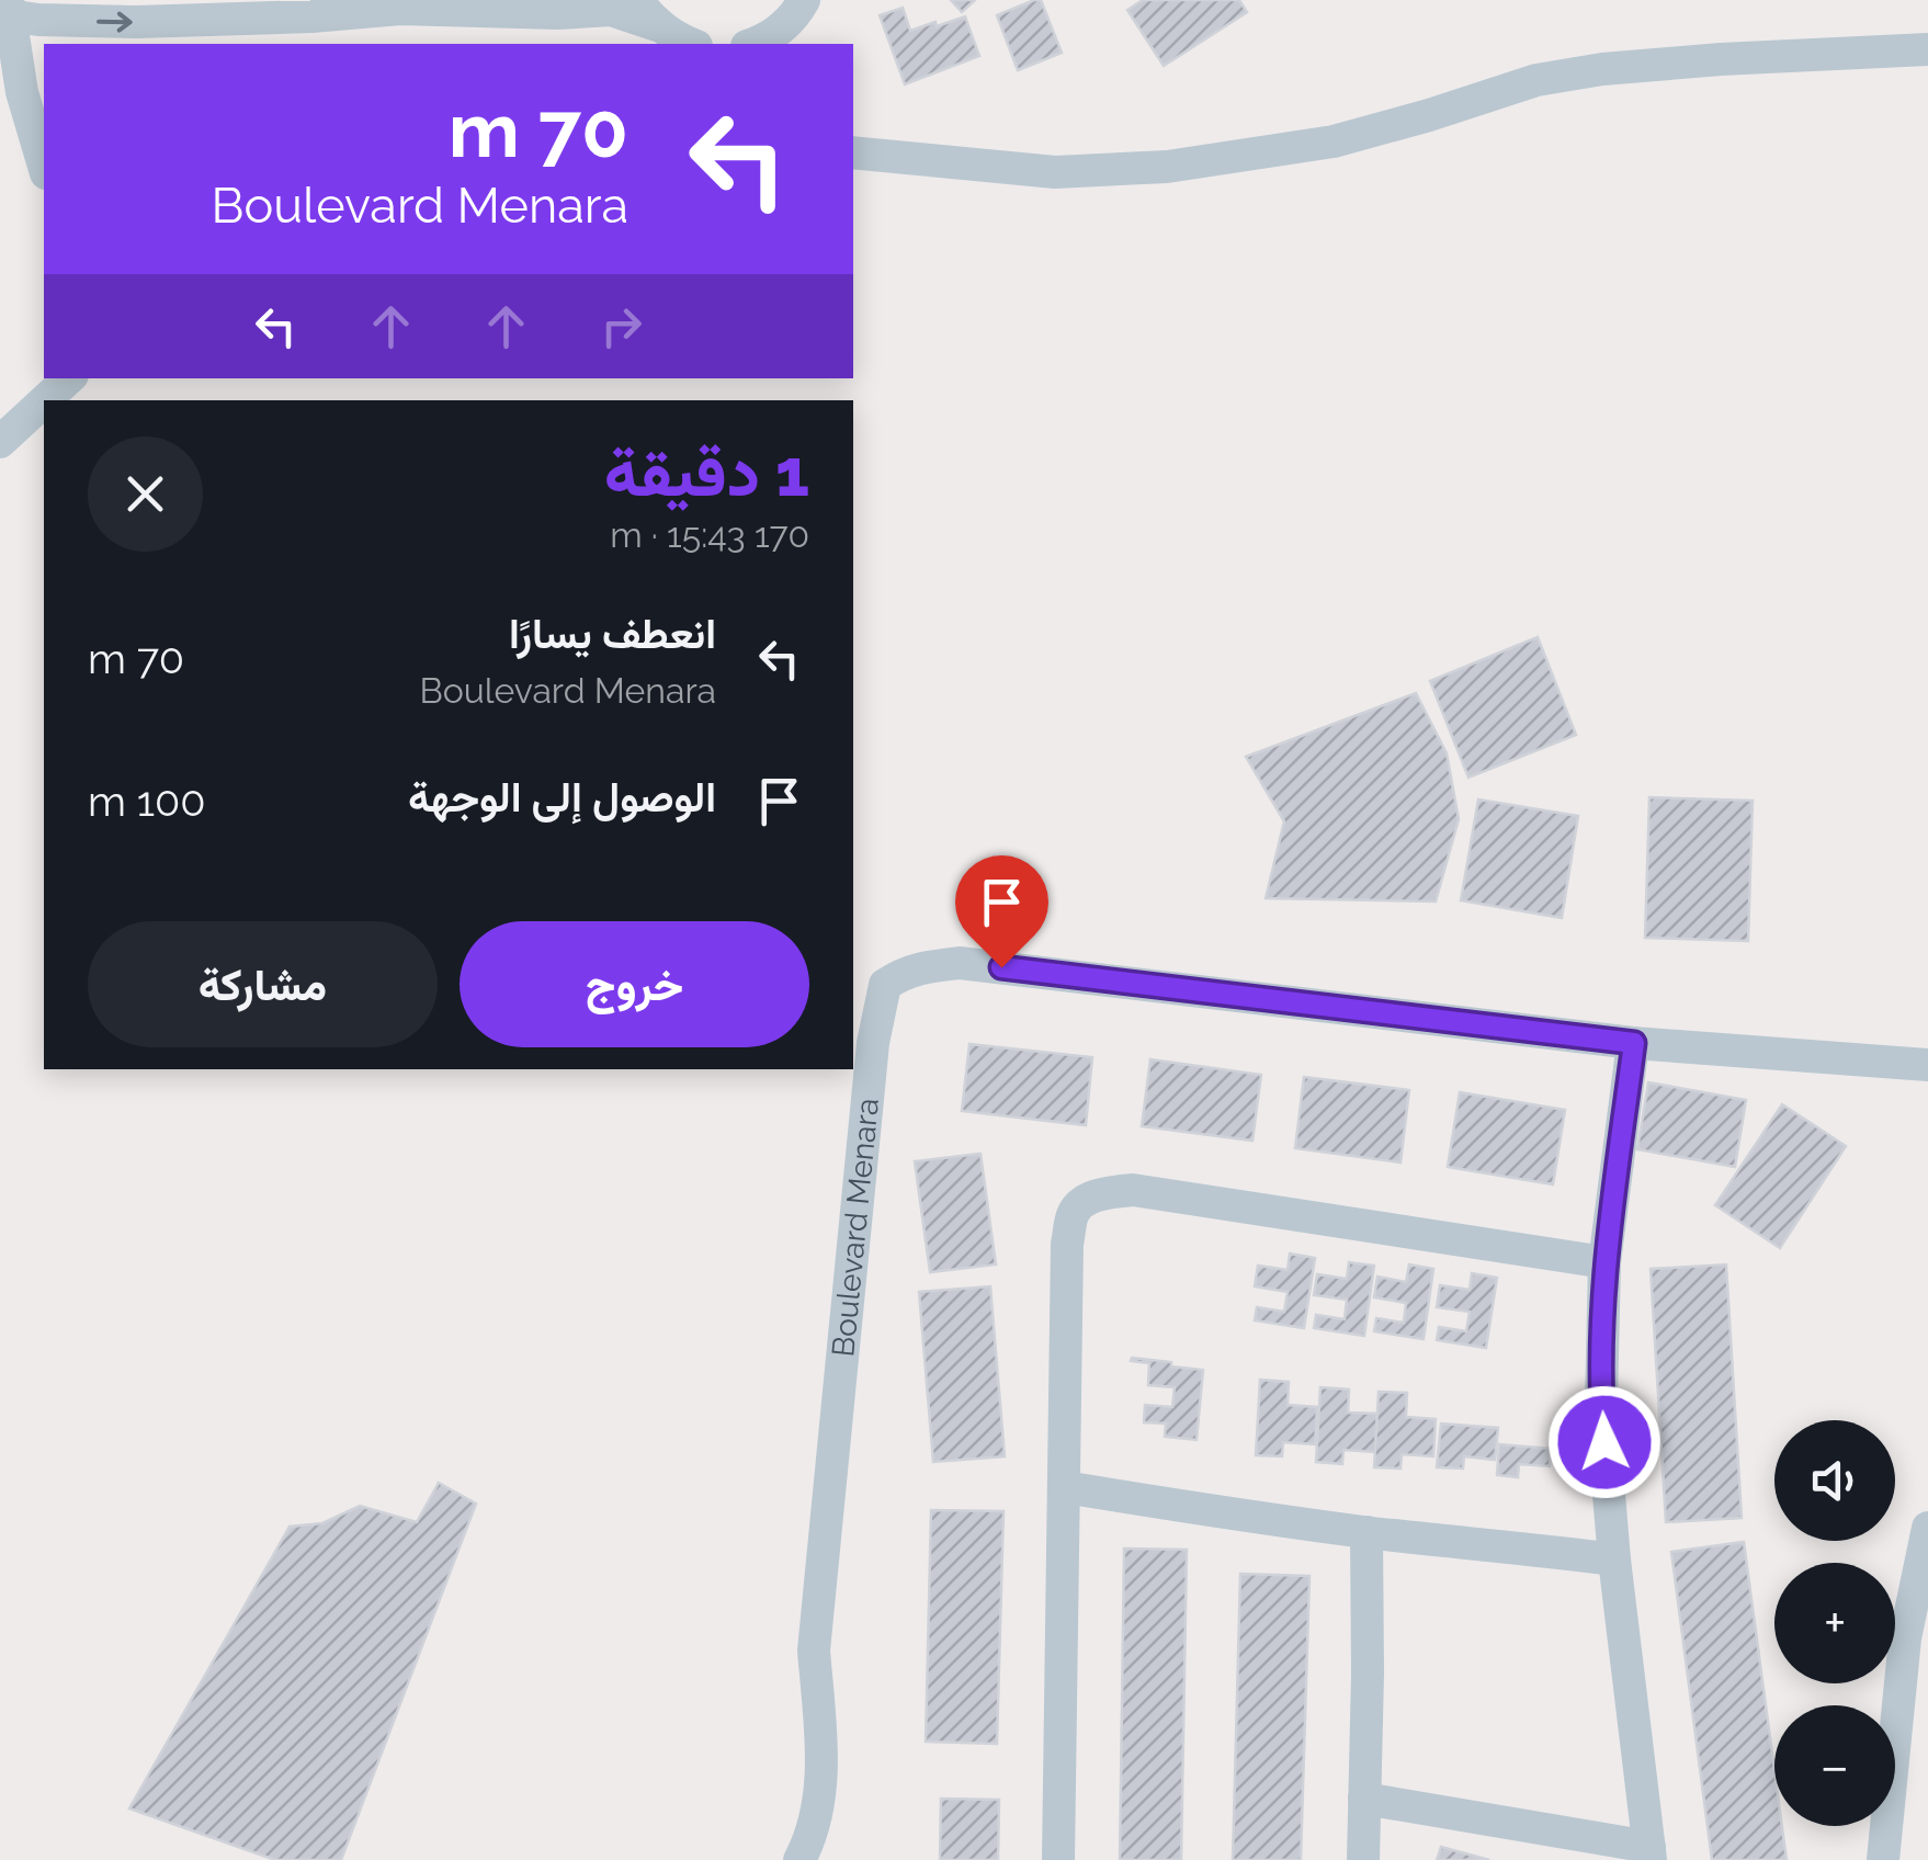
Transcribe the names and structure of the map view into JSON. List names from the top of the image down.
{
  "streets": {
    "street": ["Boulevard Menara"]
  },
  "page": {
    "turn": ["70 m", "Boulevard Menara"],
    "heading": ["1 دقيقة", "170 m · 15:43"],
    "list": [
      {
        "name": "انعطف يسارًا",
        "note": "Boulevard Menara",
        "value": "70 m"
      },
      {
        "name": "الوصول إلى الوجهة",
        "value": "100 m"
      }
    ],
    "buttons": ["خروج", "مشاركة"],
    "map_buttons": ["+", "−"]
  }
}
